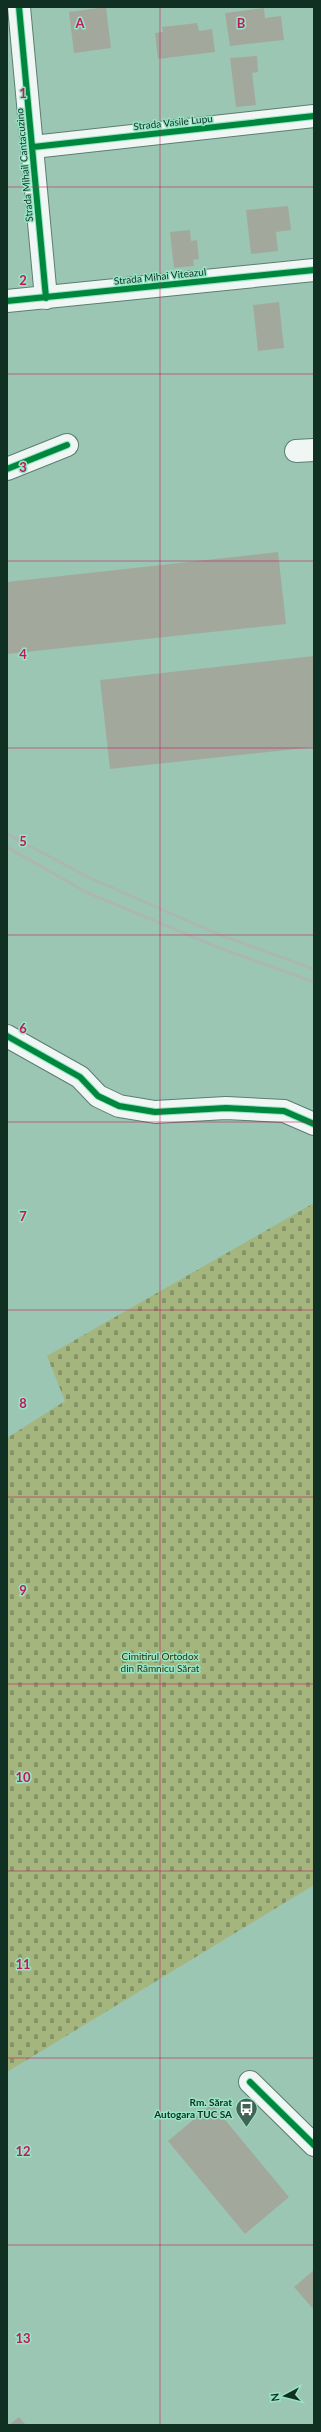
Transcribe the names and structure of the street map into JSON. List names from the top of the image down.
{
  "streets": {
    "street": ["Strada Vasile Lupu", "Strada Mihail Cantacuzino", "Strada Mihai Viteazul"]
  },
  "crossings": [
    ["Strada Vasile Lupu", "Strada Mihail Cantacuzino"],
    ["Strada Mihail Cantacuzino", "Strada Mihai Viteazul"]
  ],
  "parks": ["Cimitirul Ortodox din Râmnicu Sărat"],
  "places": {
    "bus stop": ["Rm. Sărat Autogara TUC SA"]
  },
  "north": "left",
  "grid": {
    "columns": ["A", "B"],
    "rows": [
      "1",
      "2",
      "3",
      "4",
      "5",
      "6",
      "7",
      "8",
      "9",
      "10",
      "11",
      "12",
      "13"
    ]
  }
}
